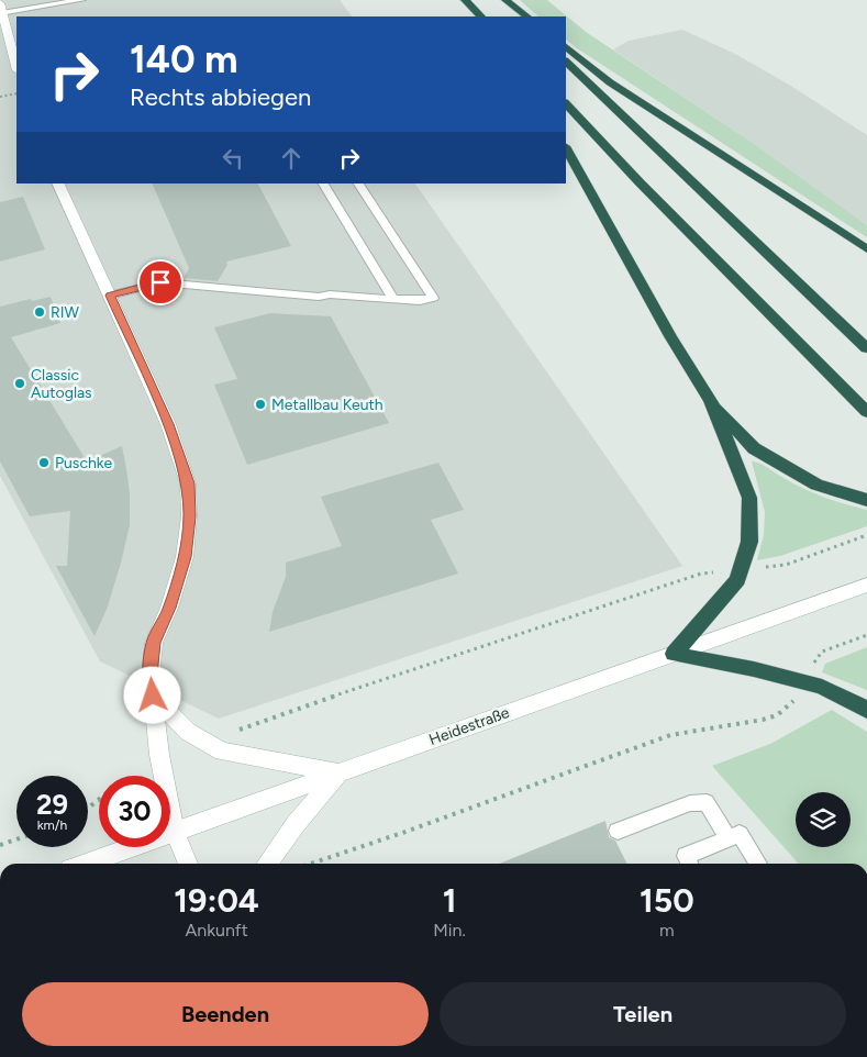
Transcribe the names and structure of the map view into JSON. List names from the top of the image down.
{
  "streets": {
    "street": ["Heidestraße"]
  },
  "places": [
    "RIW",
    "Classic Autoglas",
    "Metallbau Keuth",
    "Puschke"
  ],
  "page": {
    "turn": ["140 m", "Rechts abbiegen"],
    "speed": "29 km/h",
    "limit": "30",
    "eta": [
      "19:04",
      "Ankunft",
      "1",
      "Min.",
      "150",
      "m"
    ],
    "buttons": ["Beenden", "Teilen"]
  }
}
